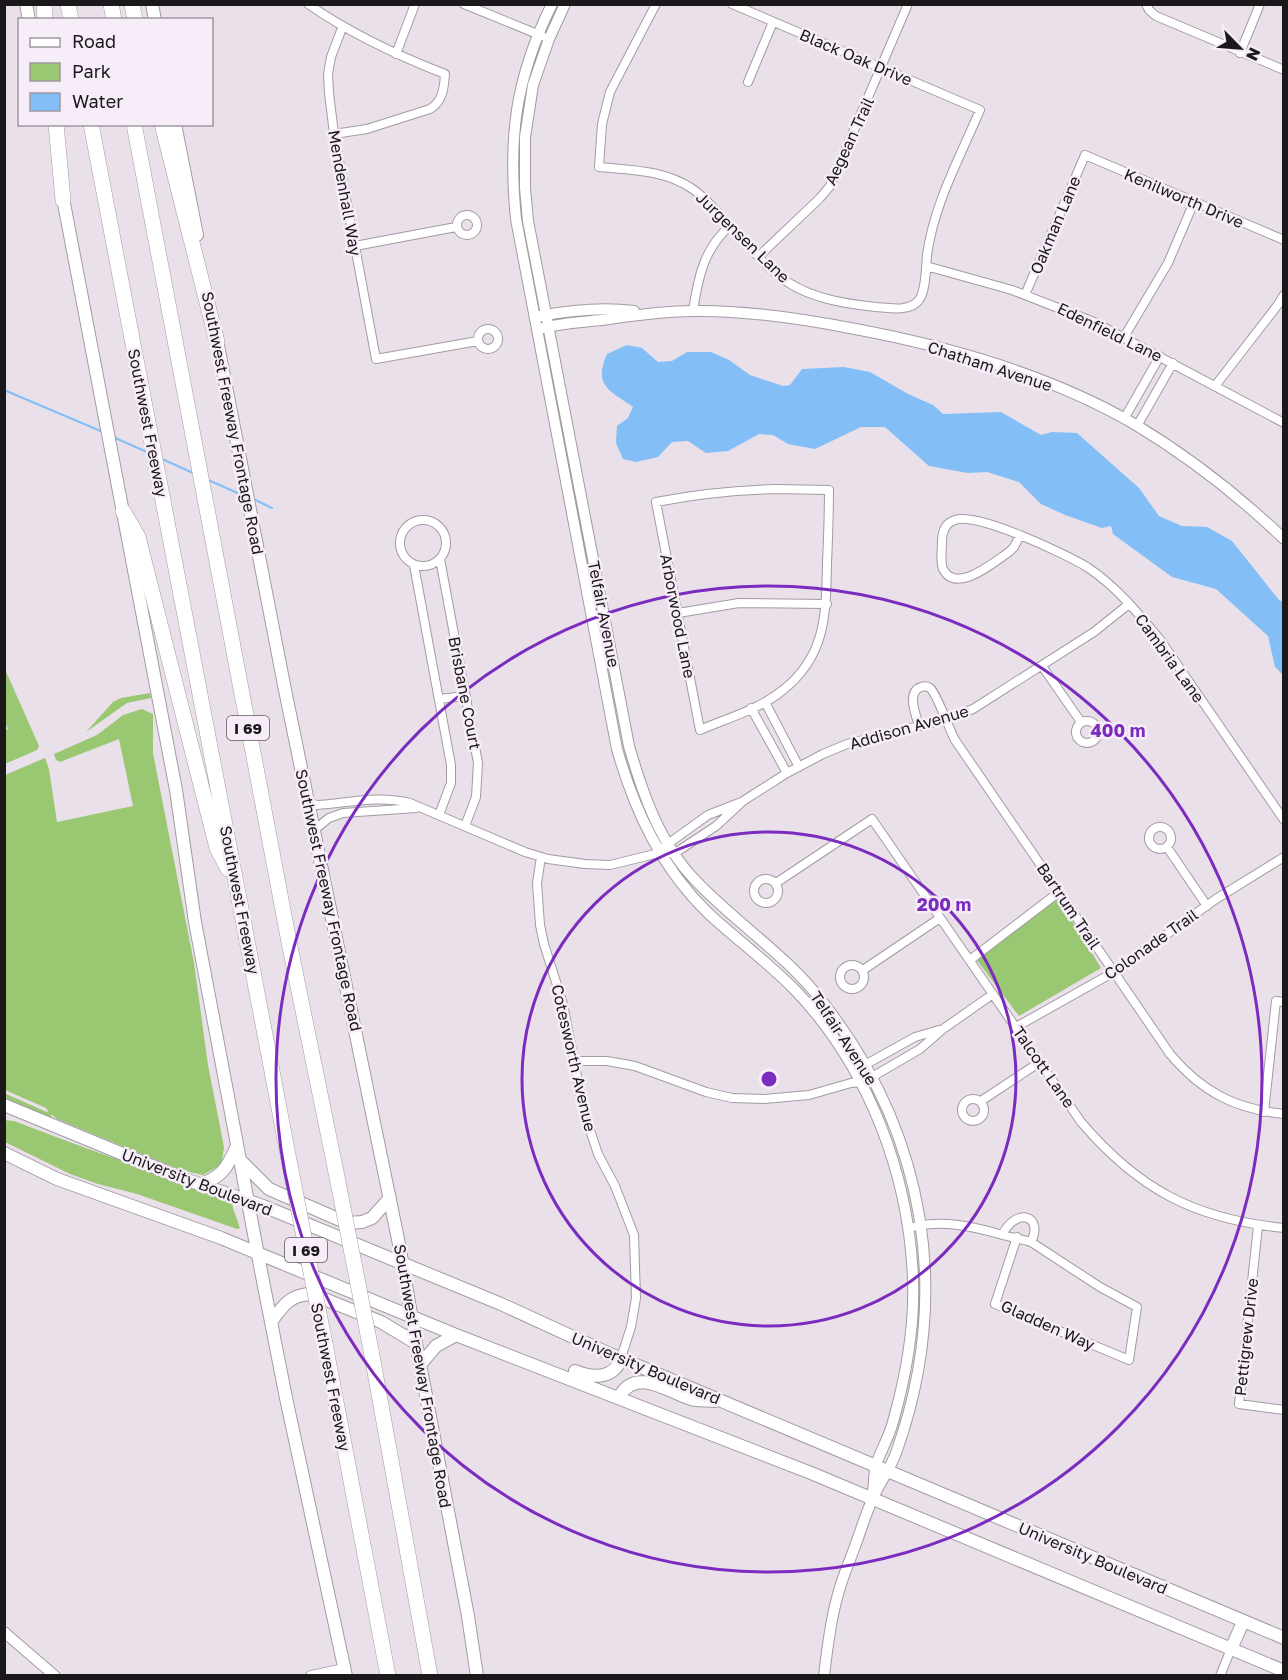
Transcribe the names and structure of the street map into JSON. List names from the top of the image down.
{
  "streets": {
    "highway": ["Southwest Freeway", "I 69"],
    "main road": ["Southwest Freeway Frontage Road", "University Boulevard"],
    "street": [
      "Black Oak Drive",
      "Aegean Trail",
      "Mendenhall Way",
      "Kenilworth Drive",
      "Oakman Lane",
      "Jurgensen Lane",
      "Edenfield Lane",
      "Chatham Avenue",
      "Telfair Avenue",
      "Arborwood Lane",
      "Cambria Lane",
      "Brisbane Court",
      "Addison Avenue",
      "Bartrum Trail",
      "Colonade Trail",
      "Cotesworth Avenue",
      "Talcott Lane",
      "Gladden Way",
      "Pettigrew Drive"
    ]
  },
  "crossings": [
    ["Black Oak Drive", "Aegean Trail"],
    ["Black Oak Drive", "Jurgensen Lane"],
    ["Black Oak Drive", "Edenfield Lane"],
    ["Aegean Trail", "Jurgensen Lane"],
    ["Kenilworth Drive", "Oakman Lane"],
    ["Oakman Lane", "Edenfield Lane"],
    ["Jurgensen Lane", "Edenfield Lane"],
    ["Chatham Avenue", "Telfair Avenue"],
    ["Southwest Freeway Frontage Road", "University Boulevard"],
    ["Telfair Avenue", "Addison Avenue"],
    ["Telfair Avenue", "University Boulevard"],
    ["Cambria Lane", "Addison Avenue"],
    ["Addison Avenue", "Bartrum Trail"],
    ["Bartrum Trail", "Colonade Trail"],
    ["Colonade Trail", "Talcott Lane"],
    ["Cotesworth Avenue", "University Boulevard"],
    ["Talcott Lane", "Pettigrew Drive"]
  ],
  "legend": ["Road", "Park", "Water"],
  "north": "bottom right",
  "rings": ["400 m", "200 m"]
}
